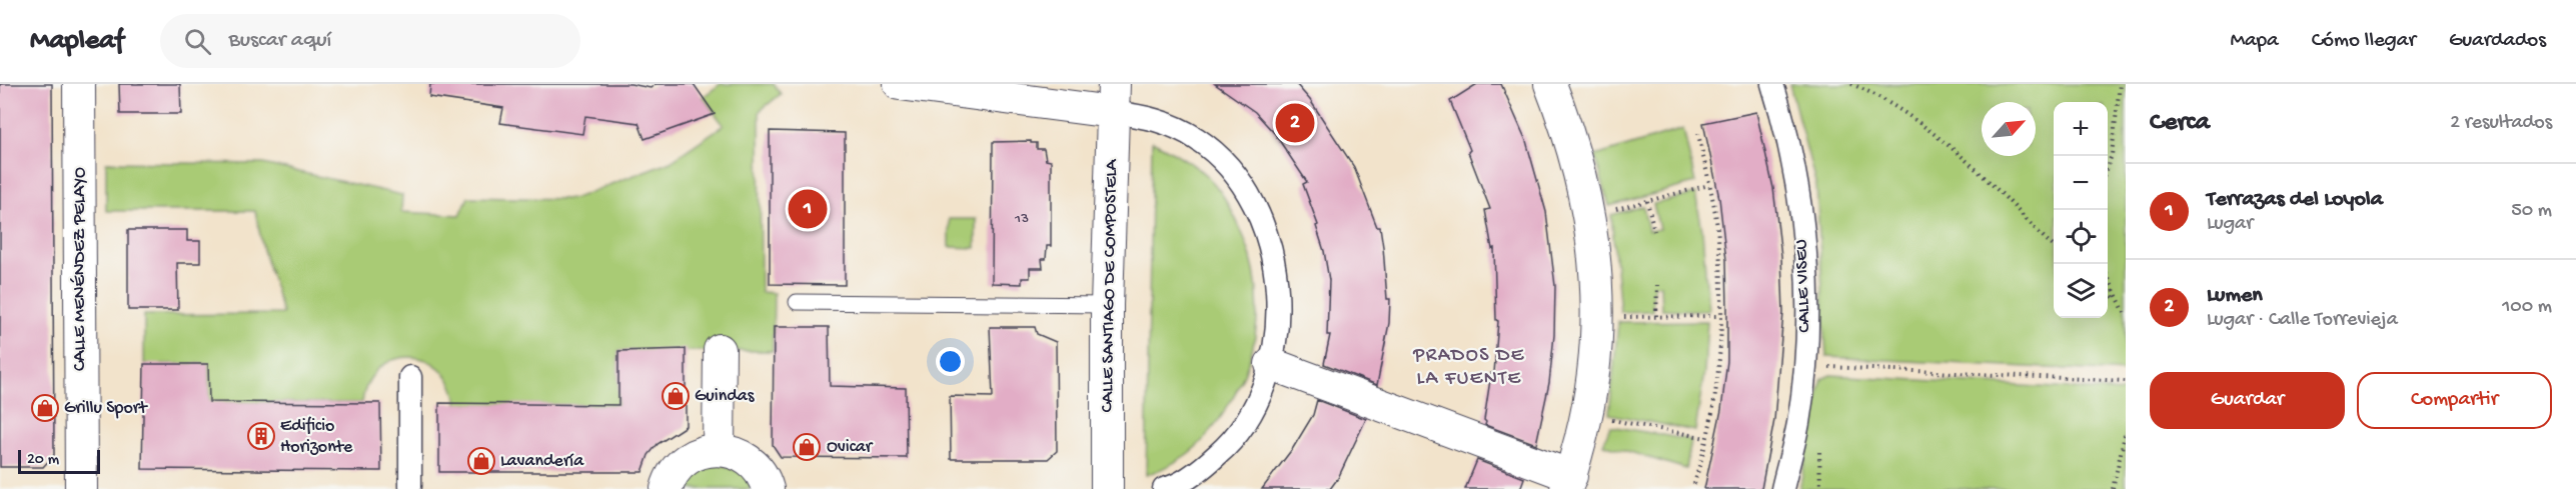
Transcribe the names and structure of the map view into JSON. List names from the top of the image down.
{
  "streets": {
    "street": ["CALLE MENÉNDEZ PELAYO", "CALLE SANTIAGO DE COMPOSTELA", "CALLE VISEU"]
  },
  "districts": ["PRADOS DE LA FUENTE"],
  "places": {
    "shop": [
      "Guindas",
      "Grillu Sport",
      "Ovicar",
      "Lavandería"
    ],
    "building": ["Edificio Horizonte"]
  },
  "house_numbers": ["13"],
  "scale_bar": "20 m",
  "north": "top right",
  "page": {
    "header": "Mapleaf",
    "search": "Buscar aquí",
    "nav": ["Mapa", "Cómo llegar", "Guardados"],
    "heading": ["Cerca", "2 resultados"],
    "pins": ["2", "1"],
    "map_buttons": ["+", "−"],
    "list": [
      {
        "mark": "1",
        "name": "Terrazas del Loyola",
        "note": "Lugar",
        "value": "50 m"
      },
      {
        "mark": "2",
        "name": "Lumen",
        "note": "Lugar · Calle Torrevieja",
        "value": "100 m"
      }
    ],
    "buttons": ["Guardar", "Compartir"],
    "scale": "20 m"
  }
}
